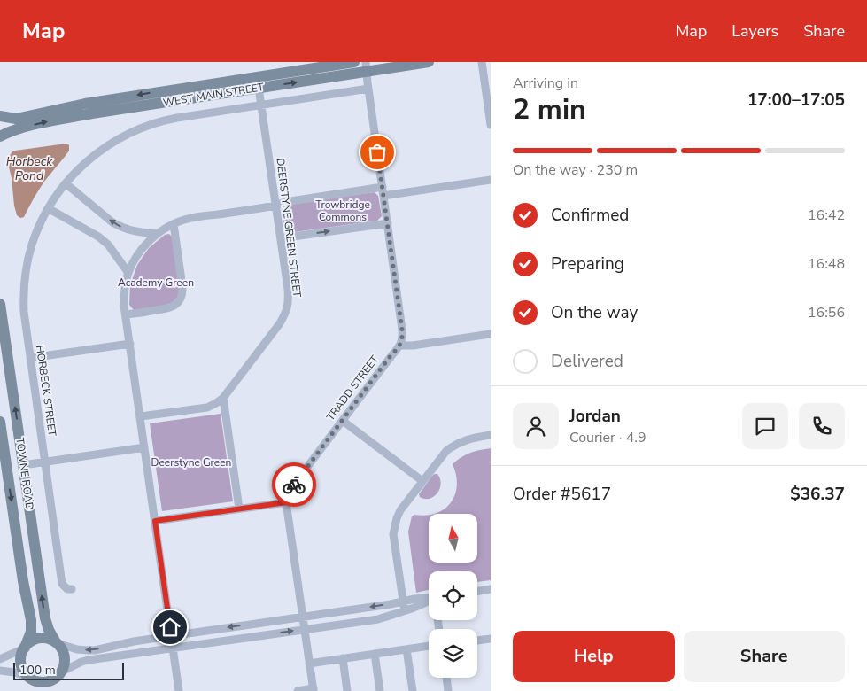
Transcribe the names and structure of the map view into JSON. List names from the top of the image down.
{
  "streets": {
    "street": [
      "WEST MAIN STREET",
      "DEERSTYNE GREEN STREET",
      "TRADD STREET",
      "HORBECK STREET",
      "TOWNE ROAD"
    ]
  },
  "crossings": [
    ["WEST MAIN STREET", "DEERSTYNE GREEN STREET"],
    ["DEERSTYNE GREEN STREET", "HORBECK STREET"]
  ],
  "water": ["Horbeck Pond"],
  "parks": ["Trowbridge Commons", "Academy Green", "Deerstyne Green"],
  "scale_bar": "100 m",
  "north": "top",
  "page": {
    "header": "Map",
    "nav": ["Map", "Layers", "Share"],
    "heading": ["2 min", "Arriving in", "17:00–17:05"],
    "panel": [
      "Jordan",
      "Courier · 4.9",
      "Order #5617",
      "$36.37"
    ],
    "bar": "On the way · 230 m",
    "list": [
      ["Confirmed", "16:42"],
      ["Preparing", "16:48"],
      ["On the way", "16:56"],
      "Delivered"
    ],
    "buttons": ["Help", "Share"],
    "scale": "100 m"
  }
}
